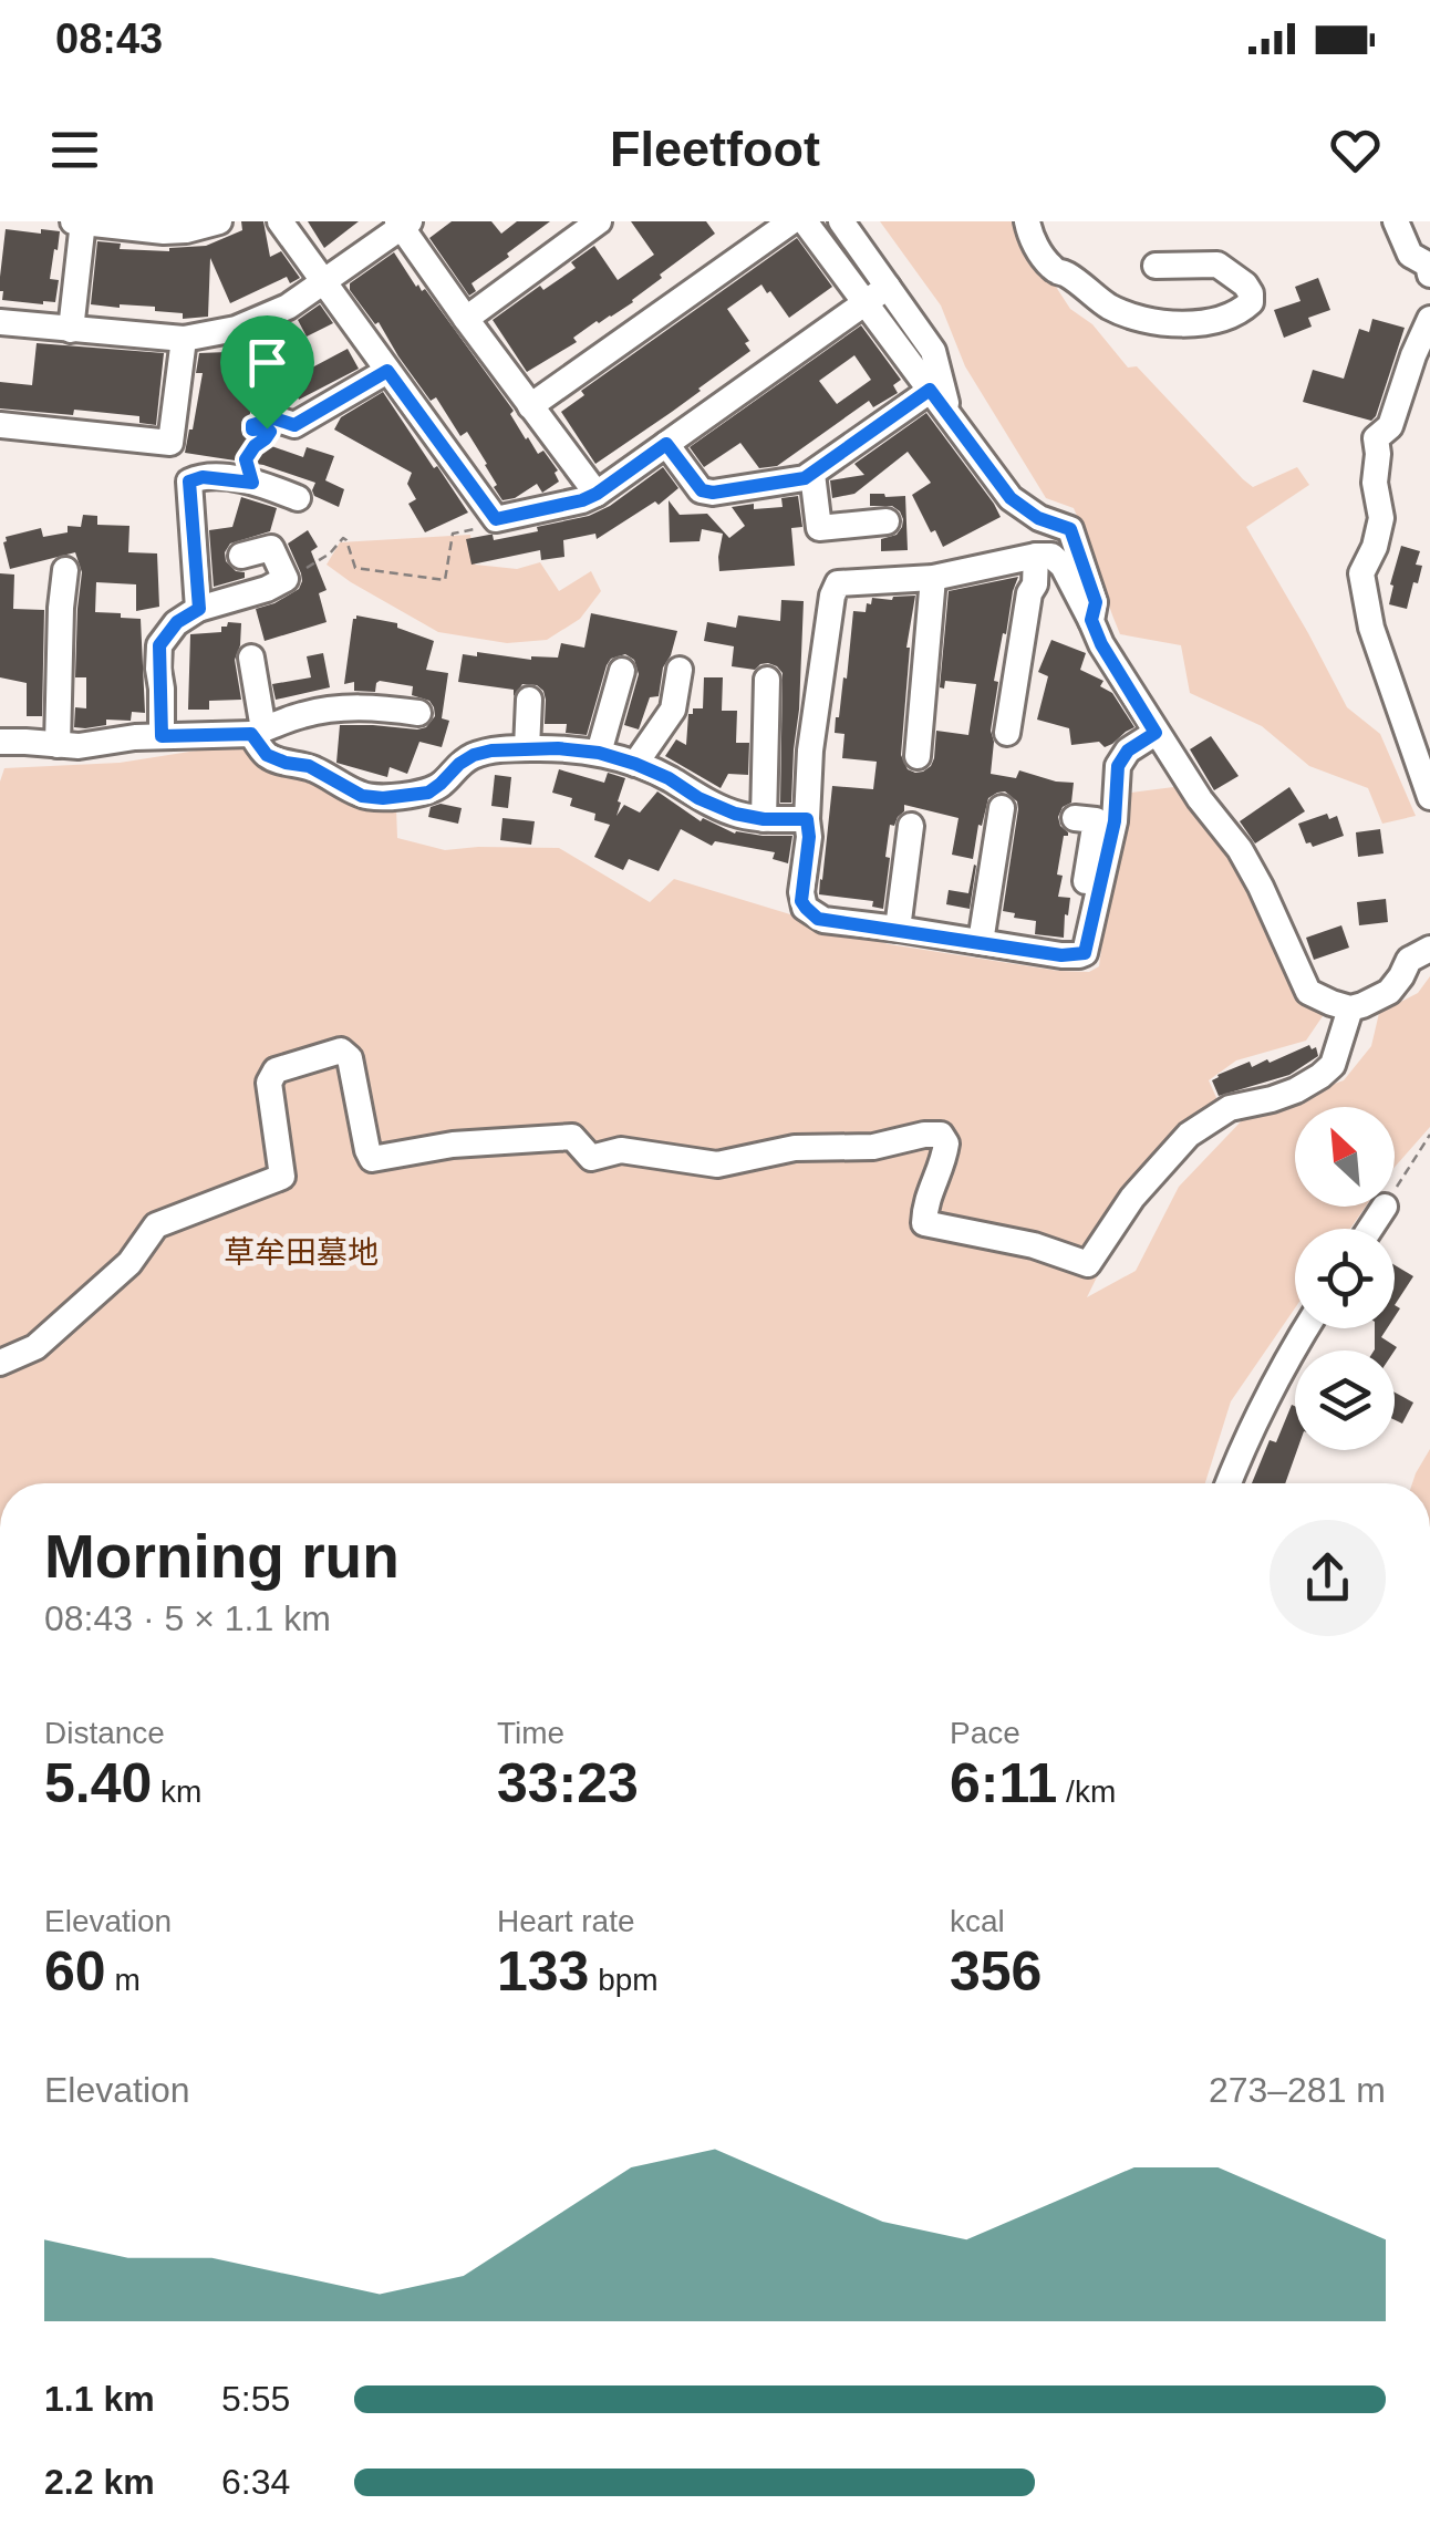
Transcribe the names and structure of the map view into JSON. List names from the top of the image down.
{
  "parks": ["草牟田墓地"],
  "north": "top left",
  "page": {
    "status": "08:43",
    "header": "Fleetfoot",
    "heading": ["Morning run", "08:43 · 5 × 1.1 km"],
    "stats": [
      ["Distance", "5.40 km"],
      ["Time", "33:23"],
      ["Pace", "6:11 /km"],
      ["Elevation", "60 m"],
      ["Heart rate", "133 bpm"],
      ["kcal", "356"]
    ],
    "chart": ["Elevation", "273–281 m"],
    "list": [
      {
        "name": "1.1 km",
        "note": "5:55"
      },
      {
        "name": "2.2 km",
        "note": "6:34"
      }
    ]
  }
}
